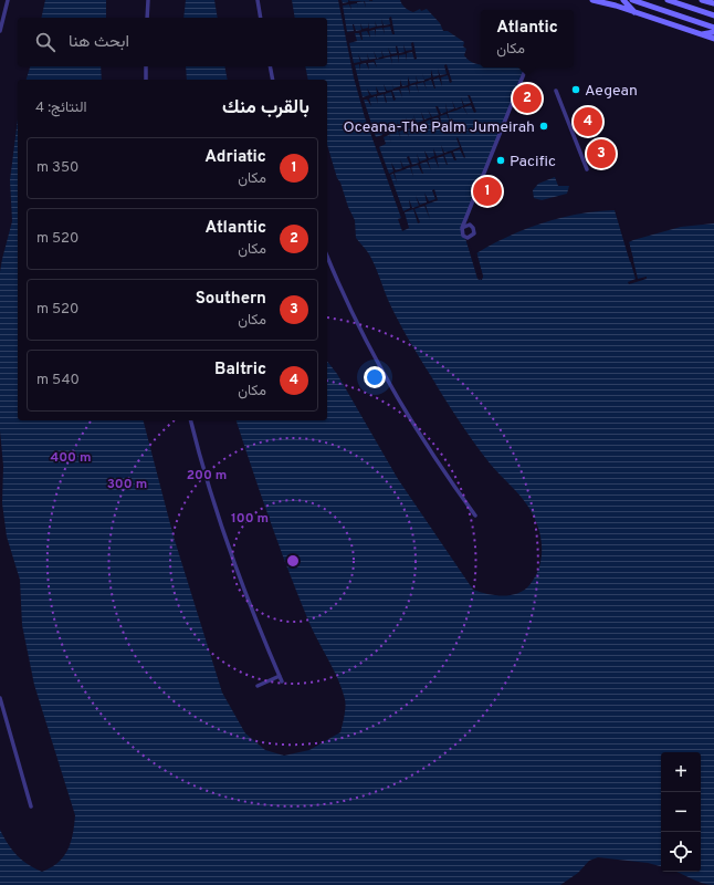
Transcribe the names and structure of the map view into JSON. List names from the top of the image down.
{
  "places": ["Aegean", "Oceana-The Palm Jumeirah", "Pacific"],
  "page": {
    "popup": ["Atlantic", "مكان"],
    "search": "ابحث هنا",
    "heading": ["بالقرب منك", "النتائج: 4"],
    "pins": [
      "2",
      "4",
      "3",
      "1"
    ],
    "list": [
      {
        "mark": "1",
        "name": "Adriatic",
        "note": "مكان",
        "value": "350 m"
      },
      {
        "mark": "2",
        "name": "Atlantic",
        "note": "مكان",
        "value": "520 m"
      },
      {
        "mark": "3",
        "name": "Southern",
        "note": "مكان",
        "value": "520 m"
      },
      {
        "mark": "4",
        "name": "Baltric",
        "note": "مكان",
        "value": "540 m"
      }
    ],
    "map_buttons": ["+", "−"]
  },
  "rings": [
    "400 m",
    "200 m",
    "300 m",
    "100 m"
  ]
}
